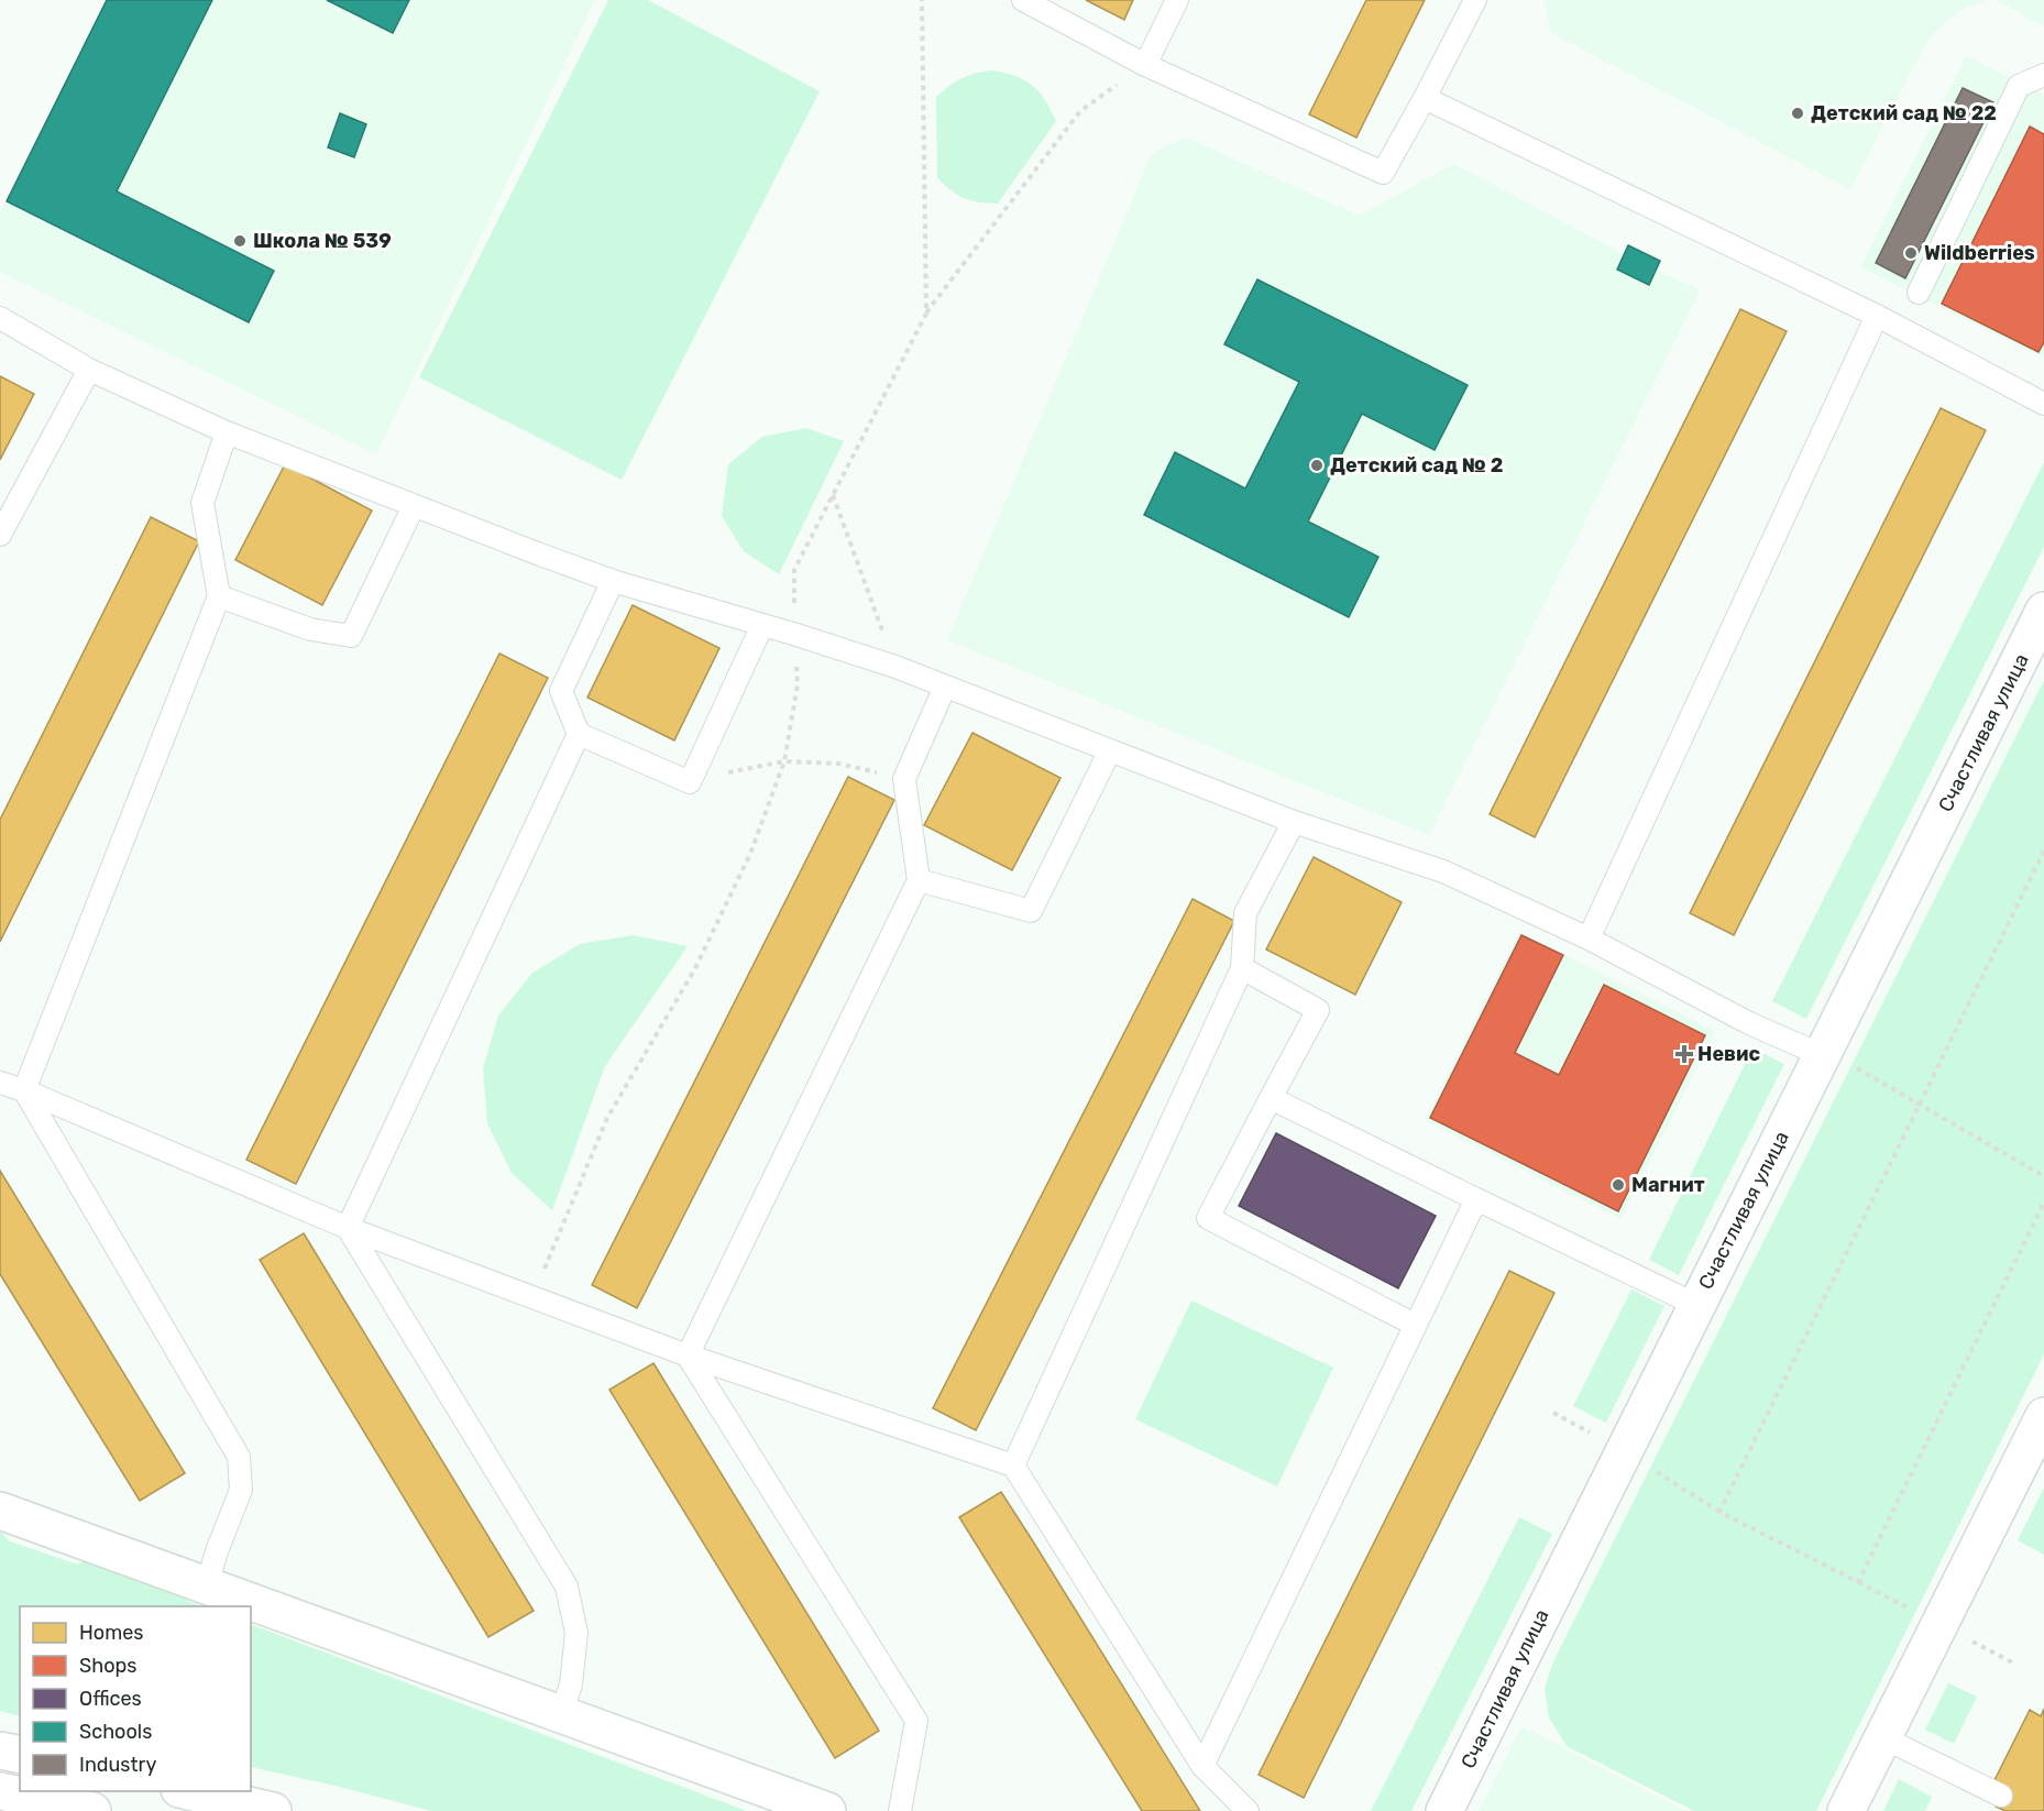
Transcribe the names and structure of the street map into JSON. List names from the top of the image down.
{
  "streets": {
    "street": ["Счастливая улица"]
  },
  "places": {
    "other": [
      "Детский сад № 22",
      "Школа № 539",
      "Wildberries",
      "Детский сад № 2",
      "Магнит"
    ],
    "health": ["Невис"]
  },
  "legend": [
    "Homes",
    "Shops",
    "Offices",
    "Schools",
    "Industry"
  ]
}
